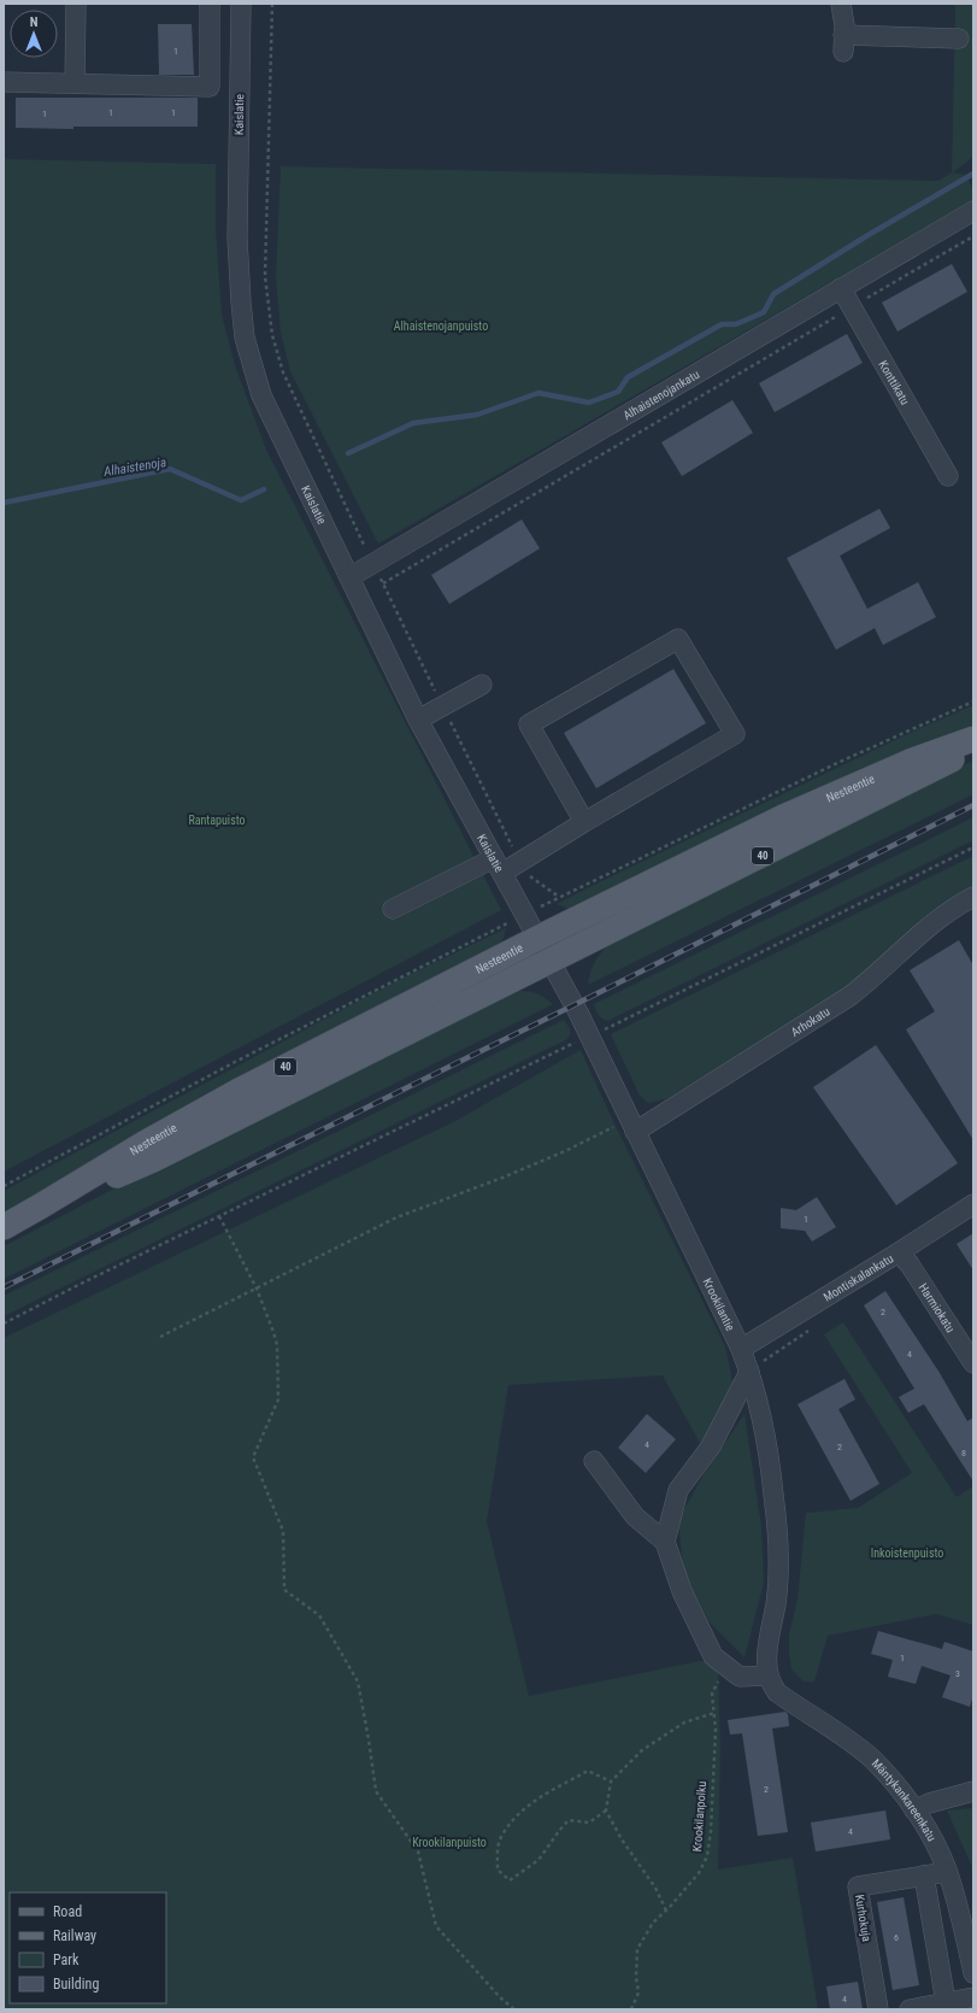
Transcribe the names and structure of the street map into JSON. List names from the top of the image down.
{
  "streets": {
    "main road": ["Nesteentie", "40"],
    "street": [
      "Kaislatie",
      "Konttikatu",
      "Alhaistenojankatu",
      "Arhokatu",
      "Montiskalankatu",
      "Krookilantie",
      "Harmiokatu",
      "Mäntykankareenkatu",
      "Kurhokuja"
    ],
    "path": ["Krookilanpolku"]
  },
  "crossings": [
    ["Kaislatie", "Alhaistenojankatu"],
    ["Kaislatie", "Nesteentie"],
    ["Kaislatie", "Krookilantie"],
    ["Konttikatu", "Alhaistenojankatu"],
    ["Nesteentie", "Krookilantie"],
    ["Arhokatu", "Krookilantie"],
    ["Montiskalankatu", "Krookilantie"],
    ["Montiskalankatu", "Harmiokatu"],
    ["Krookilantie", "Mäntykankareenkatu"],
    ["Mäntykankareenkatu", "Kurhokuja"]
  ],
  "water": ["Alhaistenoja"],
  "parks": [
    "Alhaistenojanpuisto",
    "Rantapuisto",
    "Inkoistenpuisto",
    "Krookilanpuisto"
  ],
  "house_numbers": [
    "1",
    "1",
    "1",
    "1",
    "1",
    "2",
    "4",
    "4",
    "2",
    "8",
    "1",
    "3",
    "2",
    "4",
    "6",
    "4"
  ],
  "legend": [
    "Road",
    "Railway",
    "Park",
    "Building"
  ],
  "north": "top"
}
